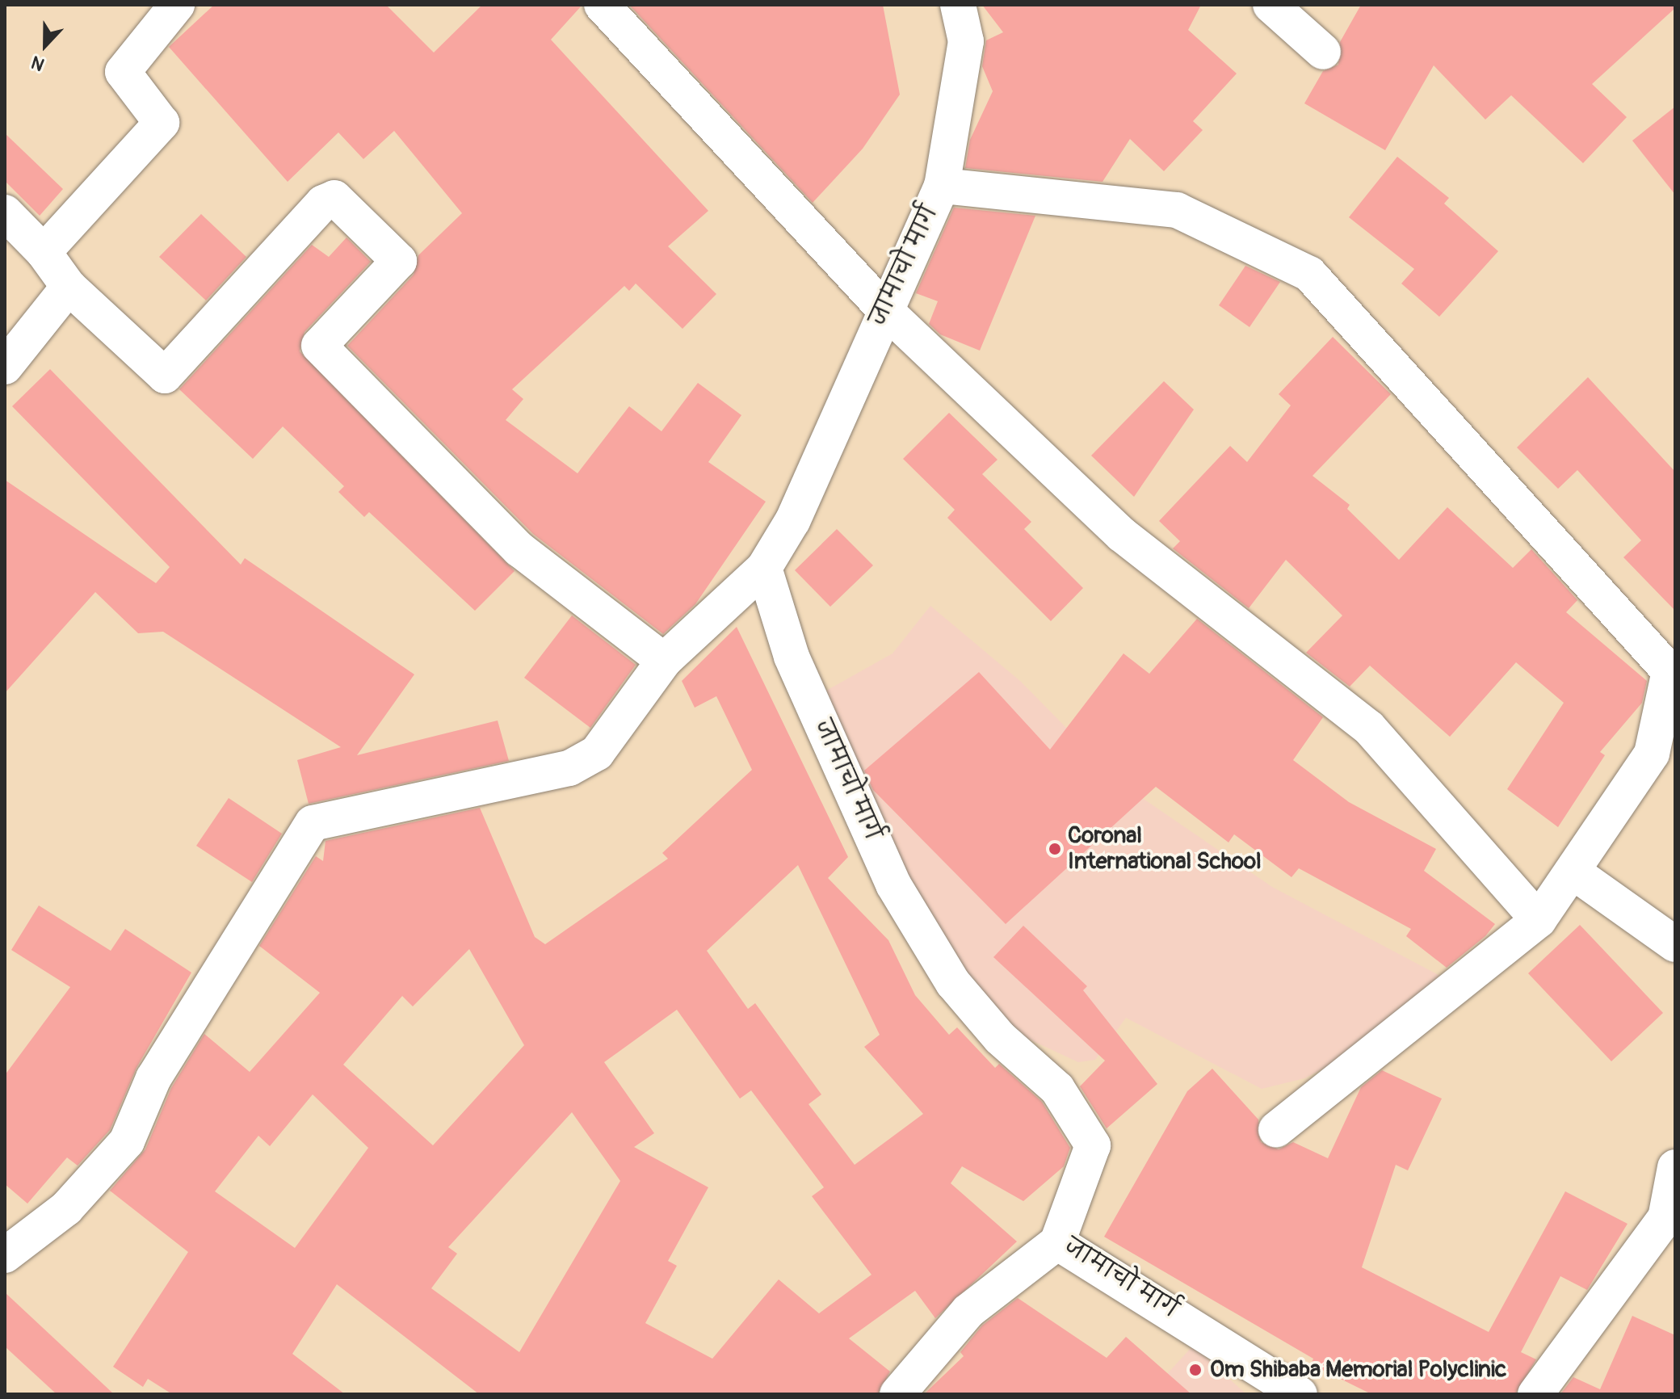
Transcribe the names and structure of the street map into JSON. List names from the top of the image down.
{
  "streets": {
    "street": ["जामाचो मार्ग"]
  },
  "places": ["Coronal International School", "Om Shibaba Memorial Polyclinic"],
  "north": "bottom"
}
